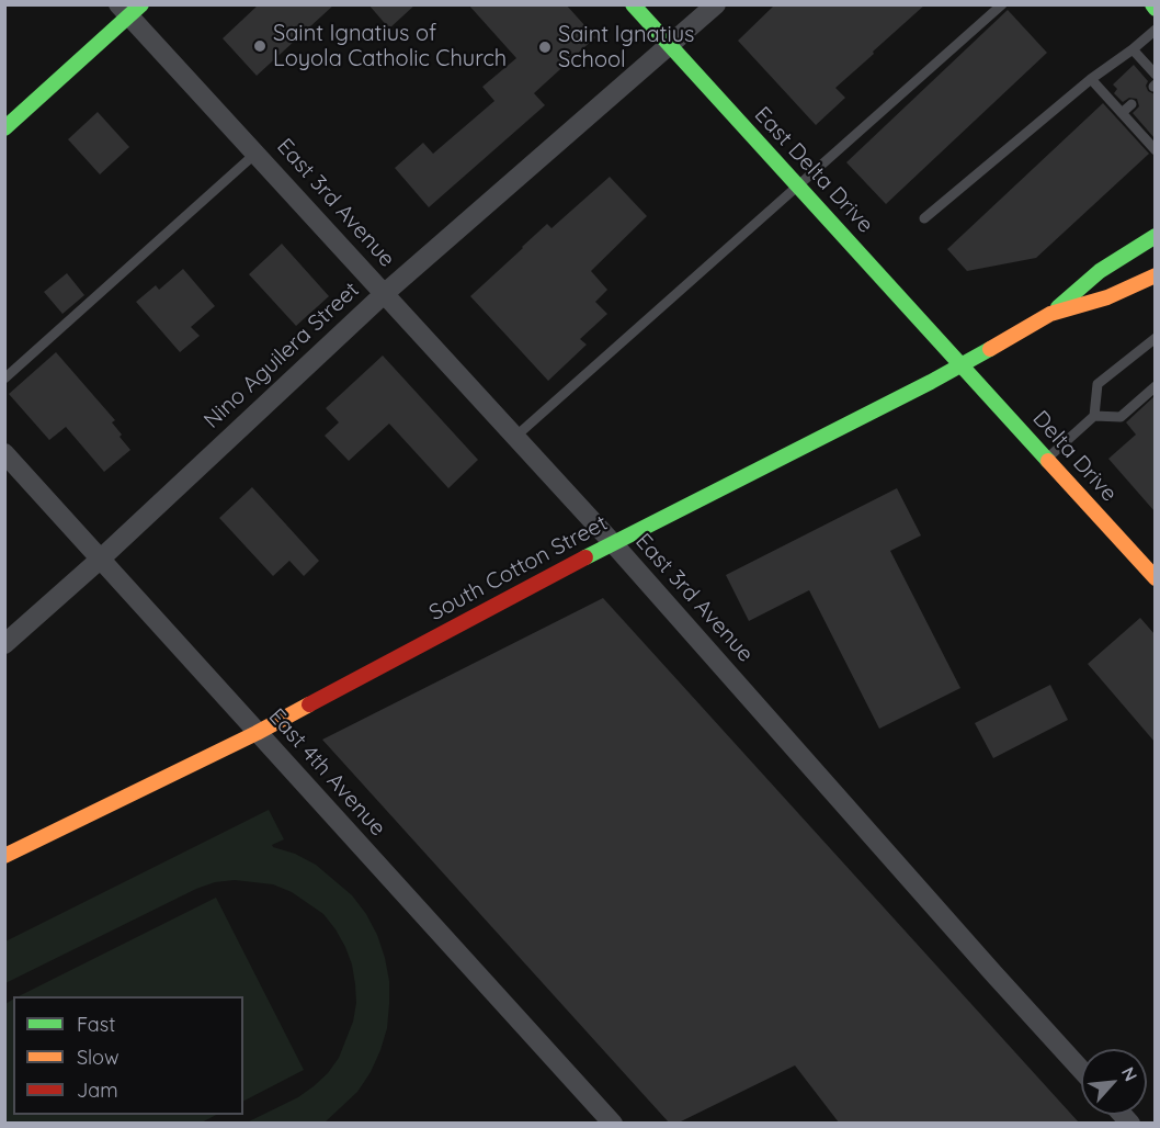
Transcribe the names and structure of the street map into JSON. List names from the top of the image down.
{
  "streets": {
    "street": [
      "East Delta Drive",
      "East 3rd Avenue",
      "Nino Aguilera Street",
      "Delta Drive",
      "South Cotton Street",
      "East 4th Avenue"
    ]
  },
  "crossings": [
    ["East Delta Drive", "Nino Aguilera Street"],
    ["East Delta Drive", "Delta Drive"],
    ["East Delta Drive", "South Cotton Street"],
    ["East 3rd Avenue", "Nino Aguilera Street"],
    ["East 3rd Avenue", "South Cotton Street"],
    ["Nino Aguilera Street", "East 4th Avenue"],
    ["Delta Drive", "South Cotton Street"],
    ["South Cotton Street", "East 4th Avenue"]
  ],
  "places": ["Saint Ignatius of Loyola Catholic Church", "Saint Ignatius School"],
  "legend": ["Fast", "Slow", "Jam"],
  "north": "top right"
}
